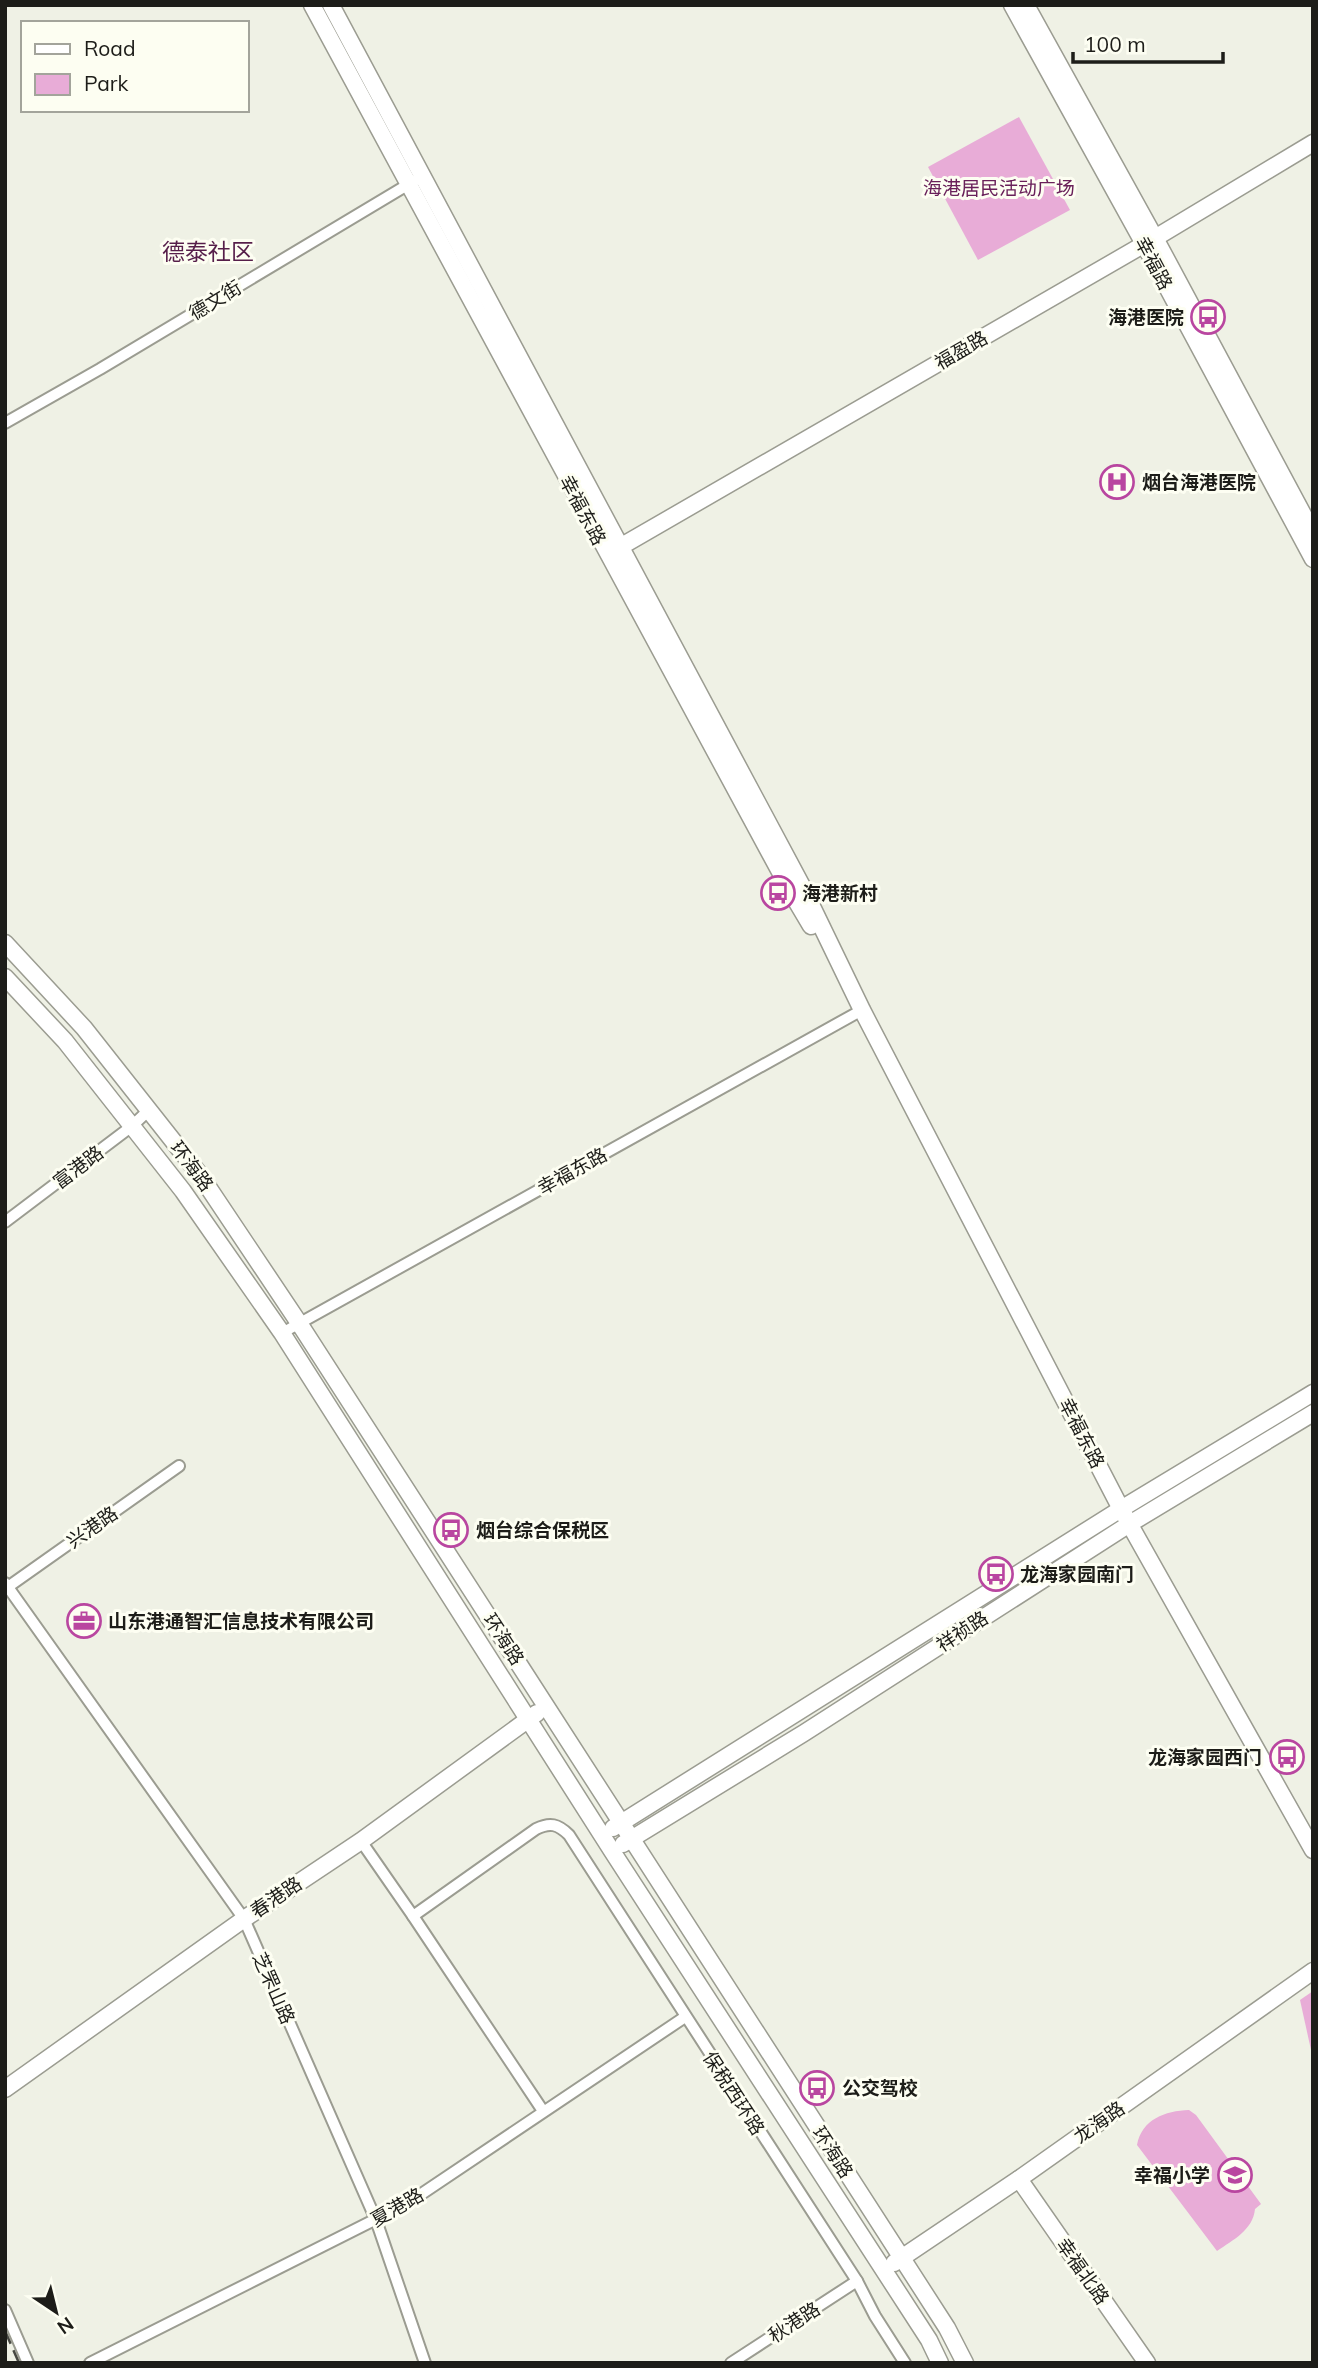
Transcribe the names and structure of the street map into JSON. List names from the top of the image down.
{
  "streets": {
    "street": [
      "幸福路",
      "德文街",
      "福盈路",
      "幸福东路",
      "环海路",
      "富港路",
      "兴港路",
      "祥祯路",
      "春港路",
      "芝罘山路",
      "保税西环路",
      "龙海路",
      "夏港路",
      "幸福北路",
      "秋港路"
    ]
  },
  "crossings": [
    ["幸福路", "福盈路"],
    ["德文街", "幸福东路"],
    ["福盈路", "幸福东路"],
    ["幸福东路", "环海路"],
    ["幸福东路", "祥祯路"],
    ["环海路", "富港路"],
    ["环海路", "祥祯路"],
    ["环海路", "春港路"],
    ["环海路", "龙海路"],
    ["兴港路", "芝罘山路"],
    ["春港路", "芝罘山路"],
    ["芝罘山路", "夏港路"],
    ["保税西环路", "夏港路"],
    ["保税西环路", "秋港路"],
    ["龙海路", "幸福北路"]
  ],
  "districts": ["德泰社区"],
  "parks": ["海港居民活动广场"],
  "places": {
    "bus stop": [
      "海港医院",
      "海港新村",
      "烟台综合保税区",
      "龙海家园南门",
      "龙海家园西门",
      "公交驾校"
    ],
    "hospital": ["烟台海港医院"],
    "office": ["山东港通智汇信息技术有限公司"],
    "school or university": ["幸福小学"]
  },
  "legend": ["Road", "Park"],
  "scale_bar": "100 m",
  "north": "bottom right"
}
